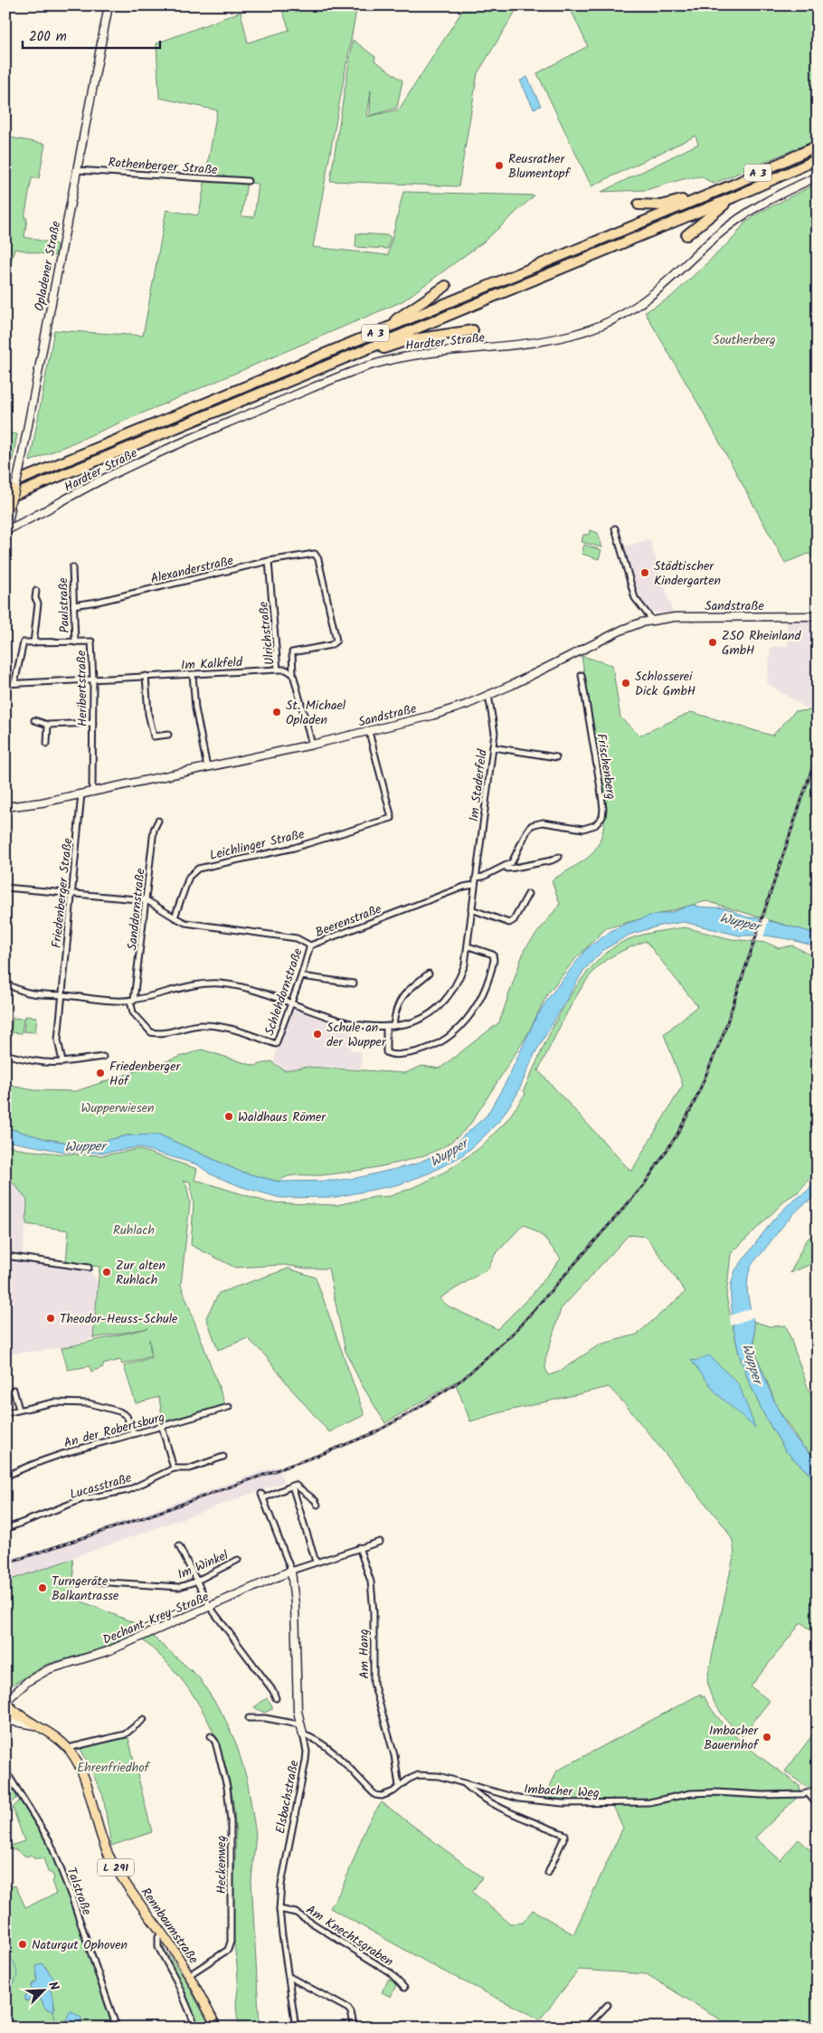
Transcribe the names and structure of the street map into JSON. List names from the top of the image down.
{
  "streets": {
    "highway": ["A 3"],
    "main road": [
      "Opladener Straße",
      "Hardter Straße",
      "Sandstraße",
      "Dechant-Krey-Straße",
      "Elsbachstraße",
      "L 291",
      "Rennbaumstraße"
    ],
    "street": [
      "Rothenberger Straße",
      "Alexanderstraße",
      "Paulstraße",
      "Ulrichstraße",
      "Im Kalkfeld",
      "Heribertstraße",
      "Frischenberg",
      "Im Staderfeld",
      "Leichlinger Straße",
      "Friedenberger Straße",
      "Sanddornstraße",
      "Beerenstraße",
      "Schlehdornstraße",
      "An der Robertsburg",
      "Lucasstraße",
      "Im Winkel",
      "Am Hang",
      "Imbacher Weg",
      "Heckenweg",
      "Talstraße",
      "Am Knechtsgraben"
    ]
  },
  "crossings": [
    ["Rothenberger Straße", "Opladener Straße"],
    ["Alexanderstraße", "Paulstraße"],
    ["Alexanderstraße", "Ulrichstraße"],
    ["Paulstraße", "Heribertstraße"],
    ["Sandstraße", "Heribertstraße"],
    ["Sandstraße", "Im Staderfeld"],
    ["Sandstraße", "Leichlinger Straße"],
    ["Sandstraße", "Friedenberger Straße"],
    ["Ulrichstraße", "Im Kalkfeld"],
    ["Im Kalkfeld", "Heribertstraße"],
    ["Frischenberg", "Im Staderfeld"],
    ["Im Staderfeld", "Friedenberger Straße"],
    ["Im Staderfeld", "Sanddornstraße"],
    ["Im Staderfeld", "Beerenstraße"],
    ["Im Staderfeld", "Schlehdornstraße"],
    ["Leichlinger Straße", "Beerenstraße"],
    ["Sanddornstraße", "Schlehdornstraße"],
    ["Beerenstraße", "Schlehdornstraße"],
    ["Dechant-Krey-Straße", "Am Hang"],
    ["Dechant-Krey-Straße", "Elsbachstraße"],
    ["Dechant-Krey-Straße", "Rennbaumstraße"],
    ["Am Hang", "Imbacher Weg"],
    ["Imbacher Weg", "Elsbachstraße"],
    ["Elsbachstraße", "Am Knechtsgraben"],
    ["Heckenweg", "Rennbaumstraße"]
  ],
  "water": ["Wupper"],
  "parks": [
    "Southerberg",
    "Wupperwiesen",
    "Ruhlach",
    "Ehrenfriedhof"
  ],
  "places": [
    "Reusrather Blumentopf",
    "Städtischer Kindergarten",
    "ZSO Rheinland GmbH",
    "Schlosserei Dick GmbH",
    "St. Michael Opladen",
    "Schule an der Wupper",
    "Friedenberger Hof",
    "Waldhaus Römer",
    "Zur alten Ruhlach",
    "Theodor-Heuss-Schule",
    "Turngeräte Balkantrasse",
    "Imbacher Bauernhof",
    "Naturgut Ophoven"
  ],
  "scale_bar": "200 m",
  "north": "top right"
}
